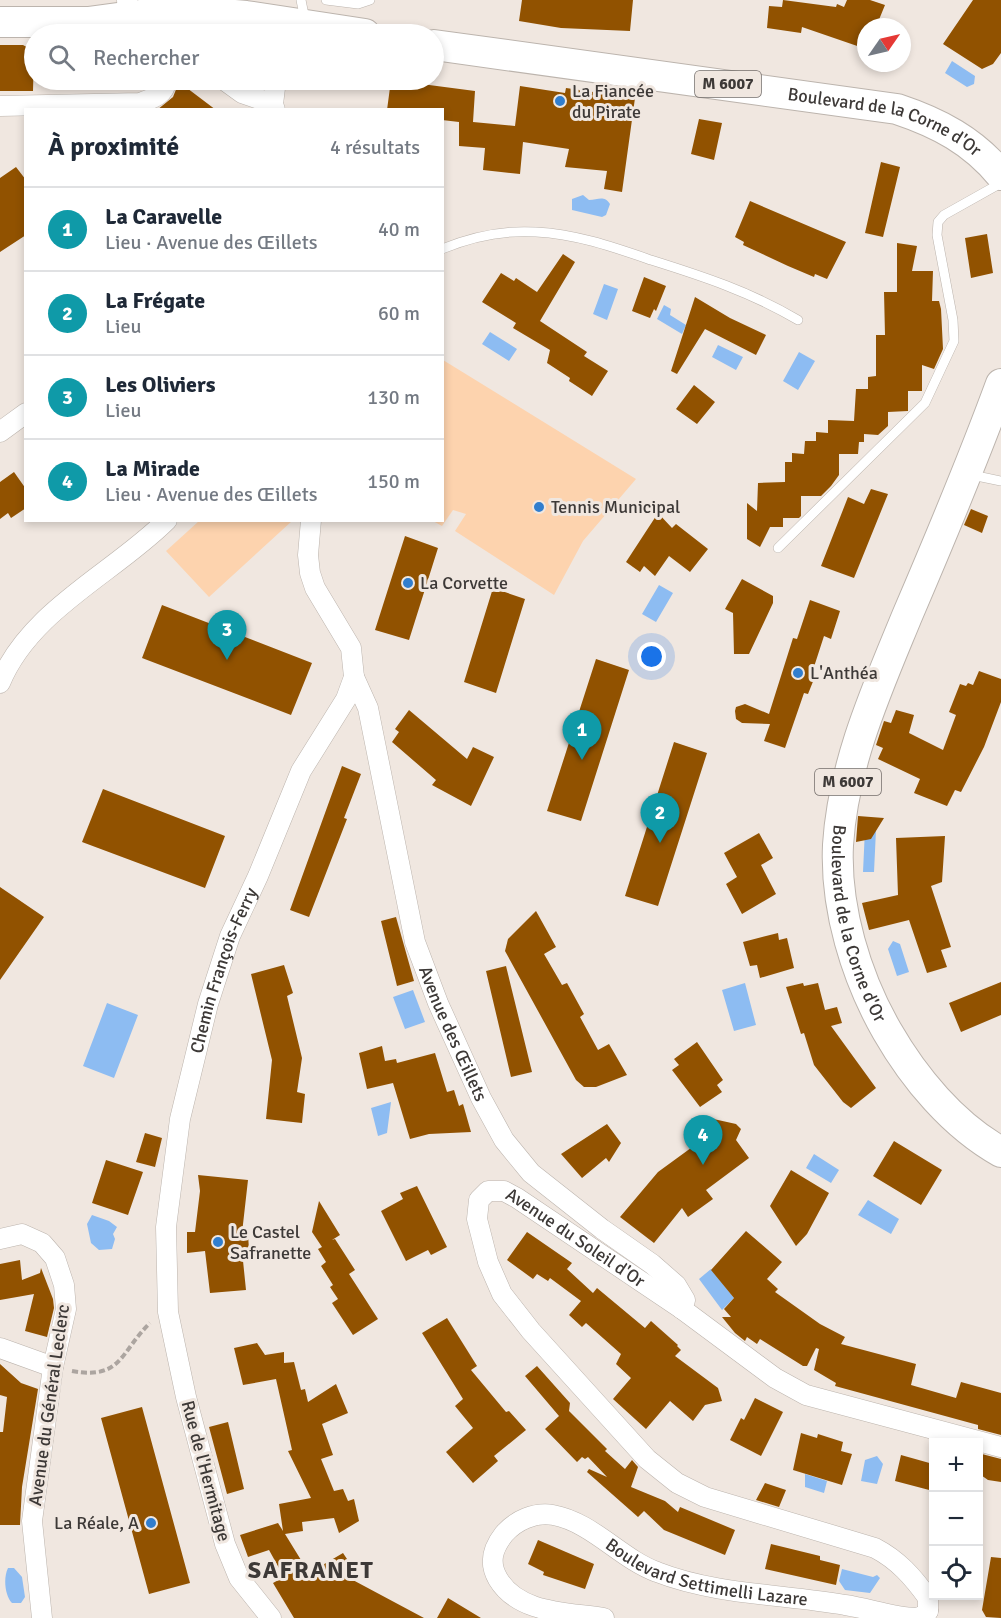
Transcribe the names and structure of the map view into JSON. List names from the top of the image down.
{
  "streets": {
    "main road": ["M 6007", "Boulevard de la Corne d'Or"],
    "street": [
      "Chemin François-Ferry",
      "Avenue des Œillets",
      "Avenue du Soleil d'Or",
      "Avenue du Général Leclerc",
      "Rue de l'Hermitage",
      "Boulevard Settimelli Lazare"
    ]
  },
  "crossings": [
    ["Chemin François-Ferry", "Avenue des Œillets"],
    ["Chemin François-Ferry", "Rue de l'Hermitage"],
    ["Avenue des Œillets", "Avenue du Soleil d'Or"],
    ["Avenue du Soleil d'Or", "Boulevard Settimelli Lazare"]
  ],
  "districts": ["SAFRANET"],
  "places": [
    "La Fiancée du Pirate",
    "Tennis Municipal",
    "La Corvette",
    "L'Anthéa",
    "Le Castel Safranette",
    "La Réale, A"
  ],
  "north": "top right",
  "page": {
    "search": "Rechercher",
    "heading": ["À proximité", "4 résultats"],
    "list": [
      {
        "mark": "1",
        "name": "La Caravelle",
        "note": "Lieu · Avenue des Œillets",
        "value": "40 m"
      },
      {
        "mark": "2",
        "name": "La Frégate",
        "note": "Lieu",
        "value": "60 m"
      },
      {
        "mark": "3",
        "name": "Les Oliviers",
        "note": "Lieu",
        "value": "130 m"
      },
      {
        "mark": "4",
        "name": "La Mirade",
        "note": "Lieu · Avenue des Œillets",
        "value": "150 m"
      }
    ],
    "pins": [
      "3",
      "1",
      "2",
      "4"
    ],
    "map_buttons": ["+", "−"]
  }
}
